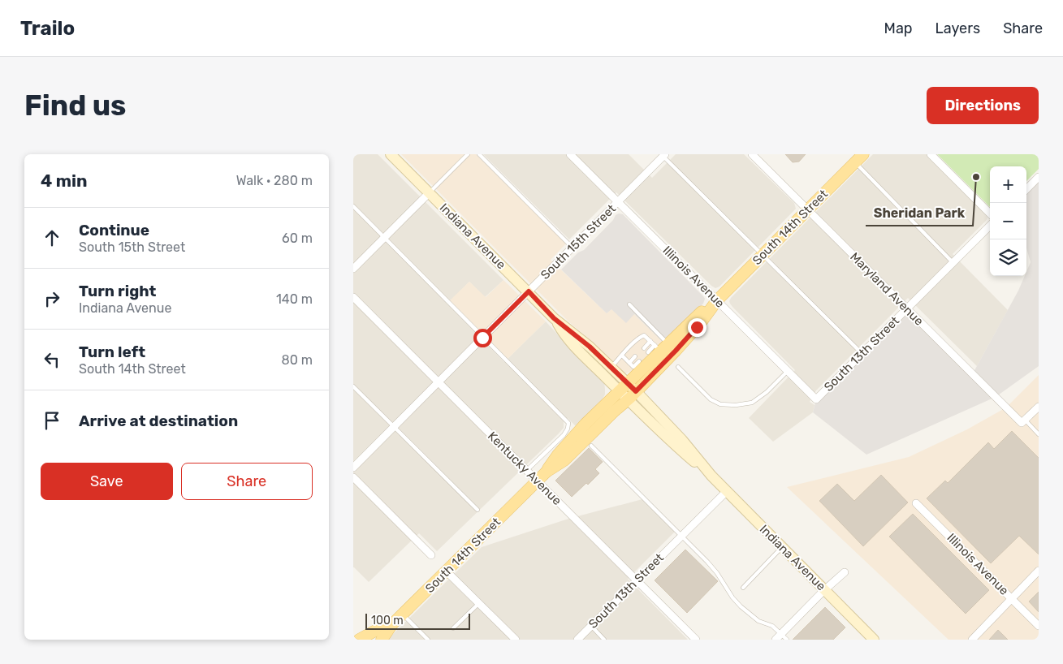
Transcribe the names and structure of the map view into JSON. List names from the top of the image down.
{
  "streets": {
    "main road": ["South 14th Street", "Indiana Avenue"],
    "street": [
      "South 15th Street",
      "Illinois Avenue",
      "Maryland Avenue",
      "South 13th Street",
      "Kentucky Avenue"
    ]
  },
  "crossings": [
    ["South 14th Street", "Indiana Avenue"],
    ["South 14th Street", "Illinois Avenue"],
    ["South 14th Street", "Maryland Avenue"],
    ["Indiana Avenue", "South 15th Street"],
    ["Indiana Avenue", "South 13th Street"],
    ["South 15th Street", "Illinois Avenue"],
    ["South 15th Street", "Kentucky Avenue"],
    ["Illinois Avenue", "South 13th Street"],
    ["Maryland Avenue", "South 13th Street"],
    ["South 13th Street", "Kentucky Avenue"]
  ],
  "places": ["Sheridan Park"],
  "scale_bar": "100 m",
  "page": {
    "header": "Trailo",
    "nav": ["Map", "Layers", "Share"],
    "buttons": [
      "Directions",
      ["Save", "Share"]
    ],
    "title": "Find us",
    "heading": ["4 min", "Walk · 280 m"],
    "map_buttons": ["+", "−"],
    "list": [
      ["Continue", "South 15th Street", "60 m"],
      ["Turn right", "Indiana Avenue", "140 m"],
      ["Turn left", "South 14th Street", "80 m"],
      "Arrive at destination"
    ],
    "scale": "100 m"
  }
}
